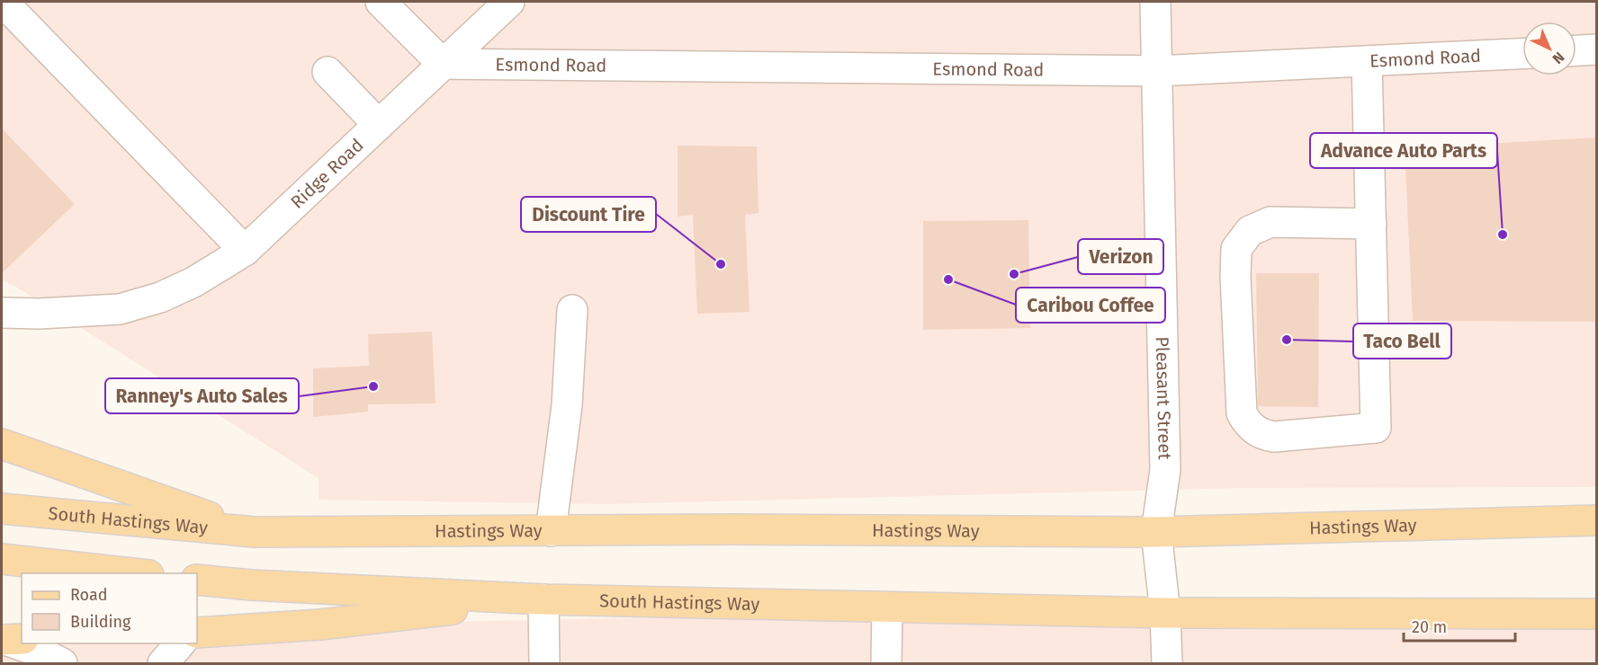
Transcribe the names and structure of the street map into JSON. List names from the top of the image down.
{
  "streets": {
    "main road": ["South Hastings Way", "Hastings Way"],
    "street": ["Esmond Road", "Ridge Road", "Pleasant Street"]
  },
  "crossings": [
    ["Esmond Road", "Ridge Road"],
    ["Esmond Road", "Pleasant Street"],
    ["Pleasant Street", "South Hastings Way"],
    ["Pleasant Street", "Hastings Way"],
    ["South Hastings Way", "Hastings Way"]
  ],
  "places": [
    "Advance Auto Parts",
    "Discount Tire",
    "Verizon",
    "Caribou Coffee",
    "Taco Bell",
    "Ranney's Auto Sales"
  ],
  "legend": ["Road", "Building"],
  "scale_bar": "20 m",
  "north": "bottom right"
}
